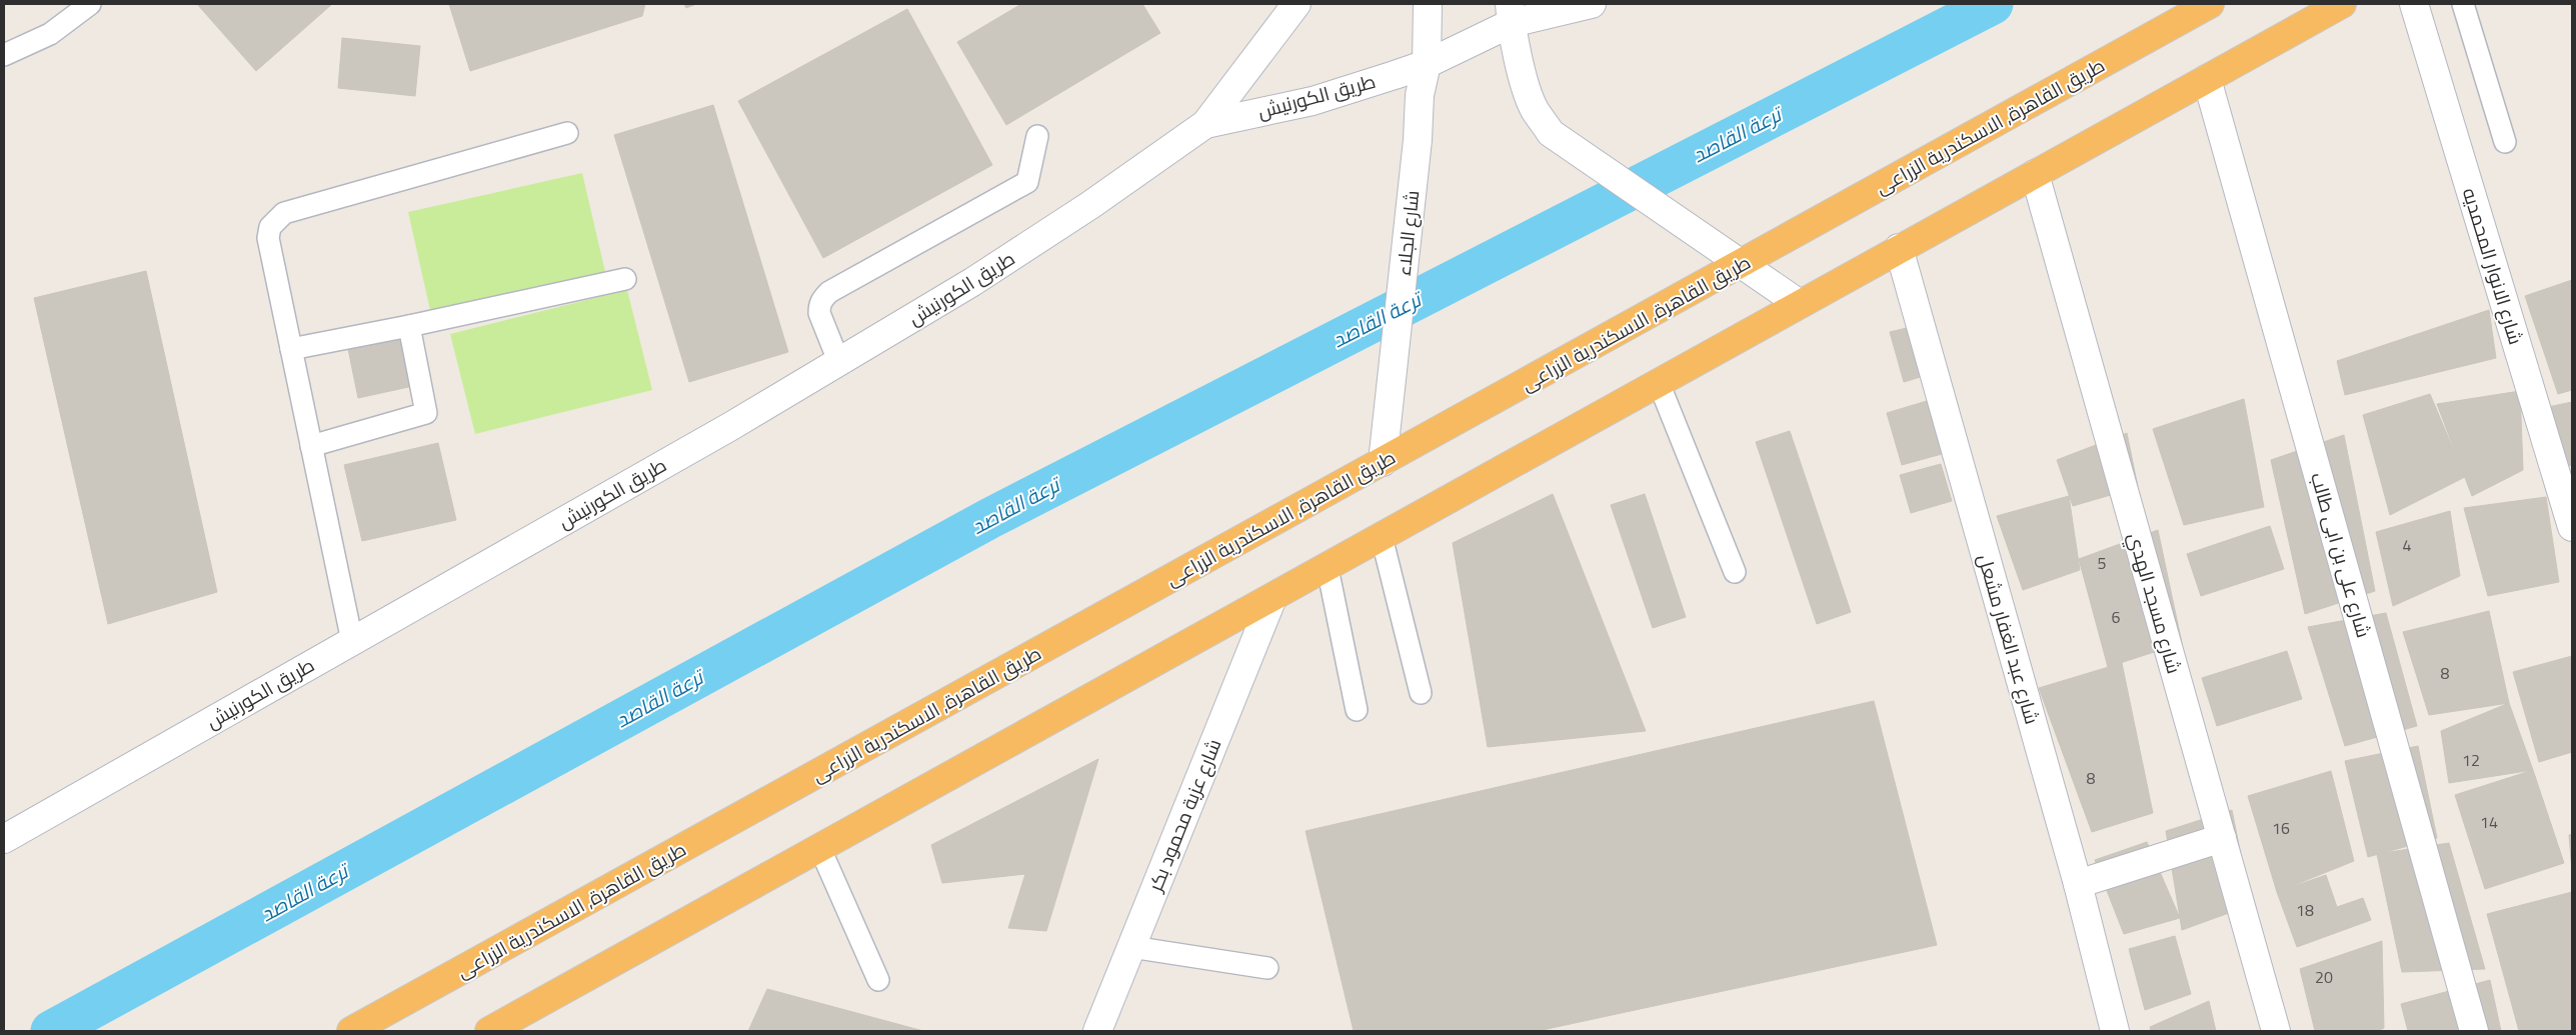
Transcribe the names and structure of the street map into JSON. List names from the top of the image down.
{
  "streets": {
    "highway": ["طريق القاهرة, الاسكندرية الزراعى"],
    "street": [
      "طريق الكورنيش",
      "شارع الجلاء",
      "شارع الانوار المحمديه",
      "شارع على بن ابى طالب",
      "شارع مسجد الهدي",
      "شارع عبد الغفار مشعل",
      "شارع عزبة محمود بكر"
    ]
  },
  "crossings": [
    ["طريق الكورنيش", "شارع الجلاء"],
    ["طريق القاهرة, الاسكندرية الزراعى", "شارع الجلاء"]
  ],
  "water": ["ترعة القاصد"],
  "house_numbers": [
    "4",
    "5",
    "6",
    "8",
    "12",
    "8",
    "14",
    "16",
    "18",
    "20"
  ]
}
